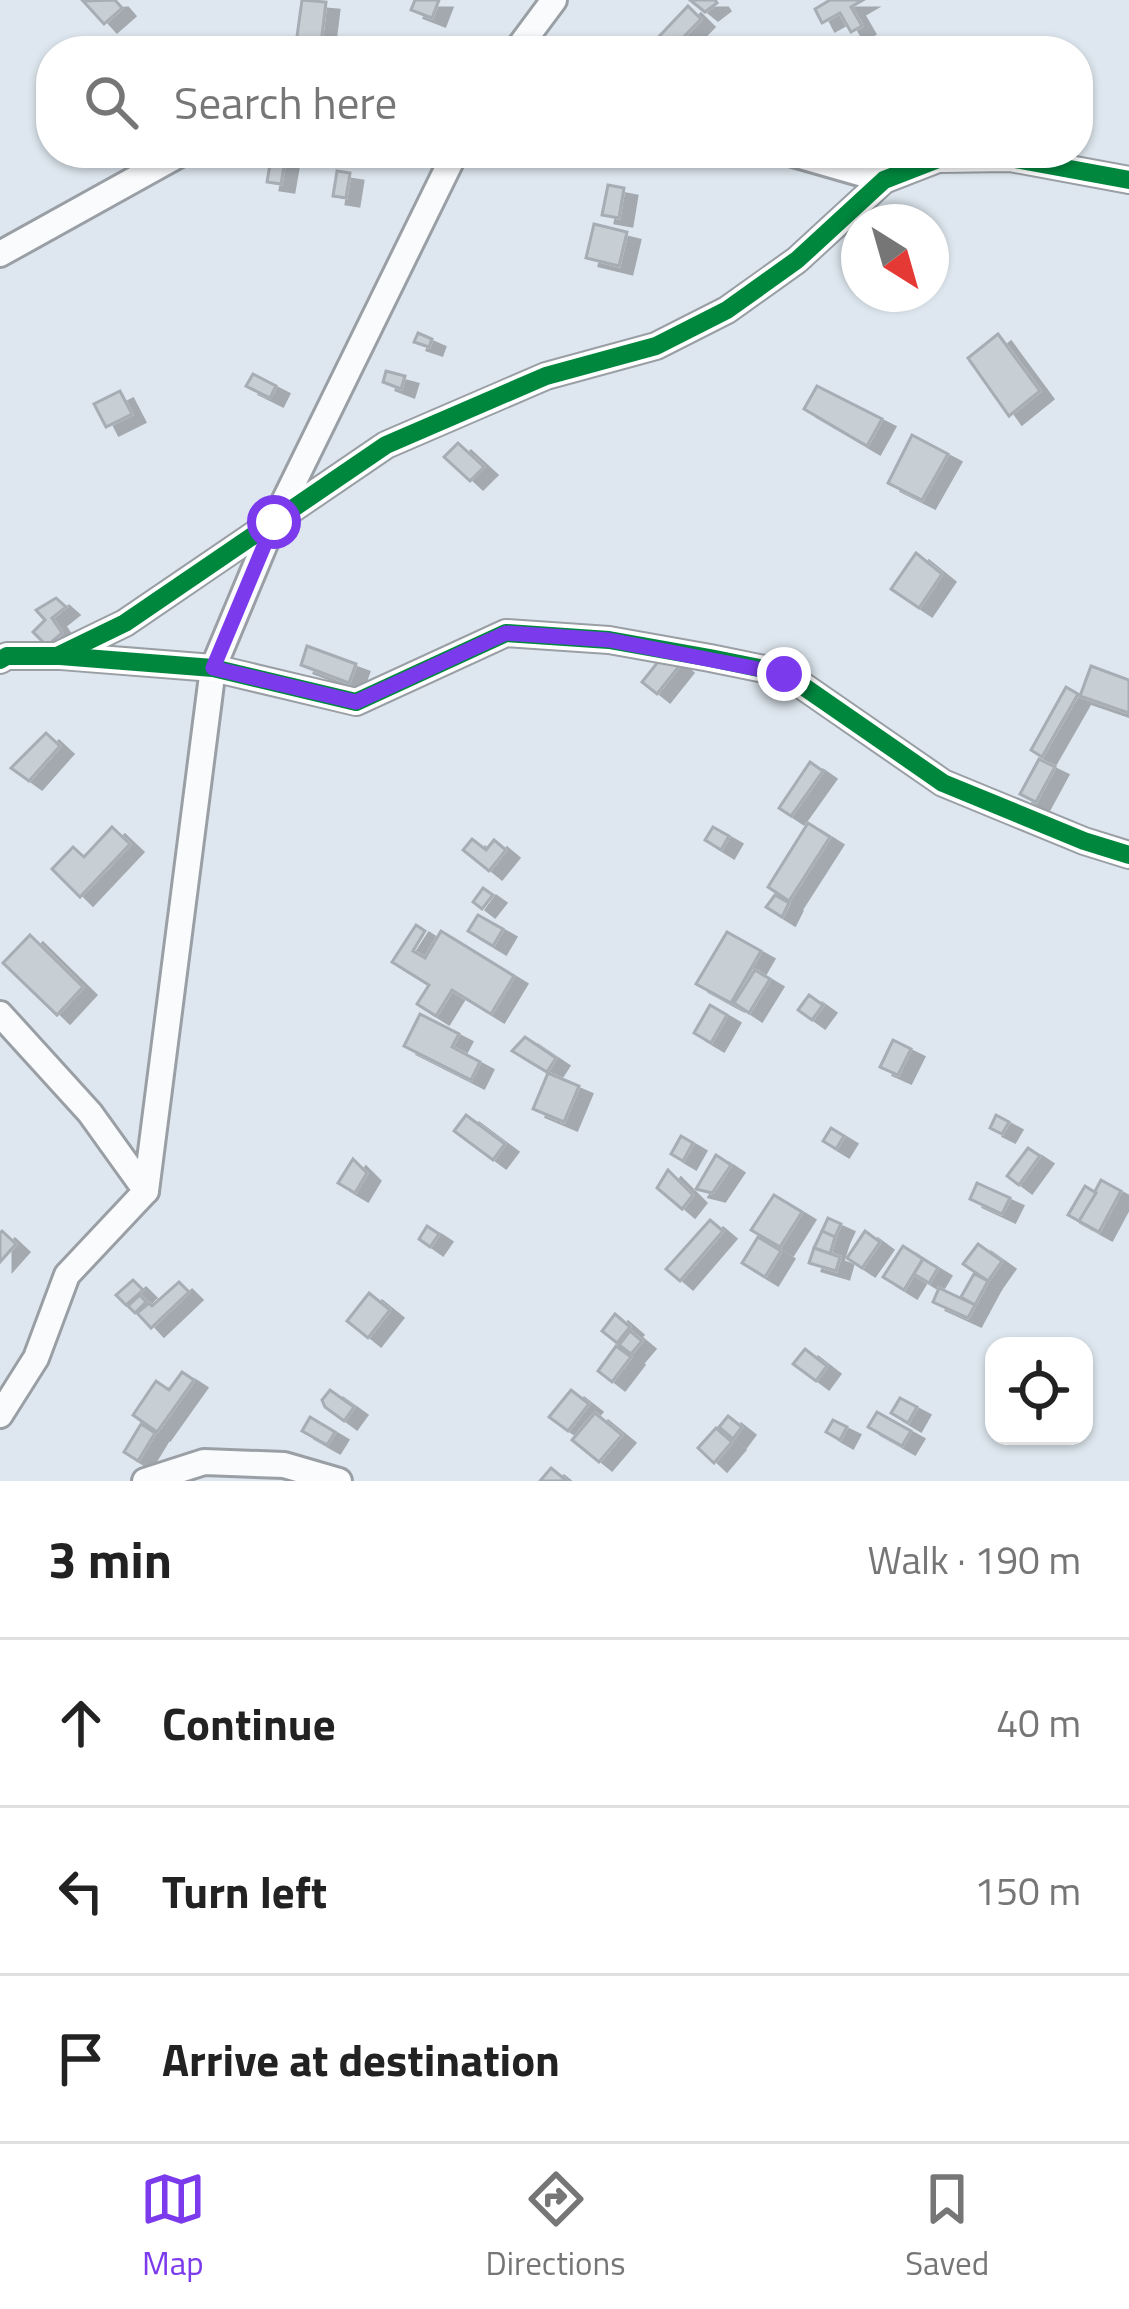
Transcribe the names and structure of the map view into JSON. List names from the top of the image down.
{
  "north": "bottom right",
  "page": {
    "search": "Search here",
    "heading": ["3 min", "Walk · 190 m"],
    "list": [
      ["Continue", "40 m"],
      ["Turn left", "150 m"],
      "Arrive at destination"
    ],
    "nav": ["Map", "Directions", "Saved"]
  }
}
